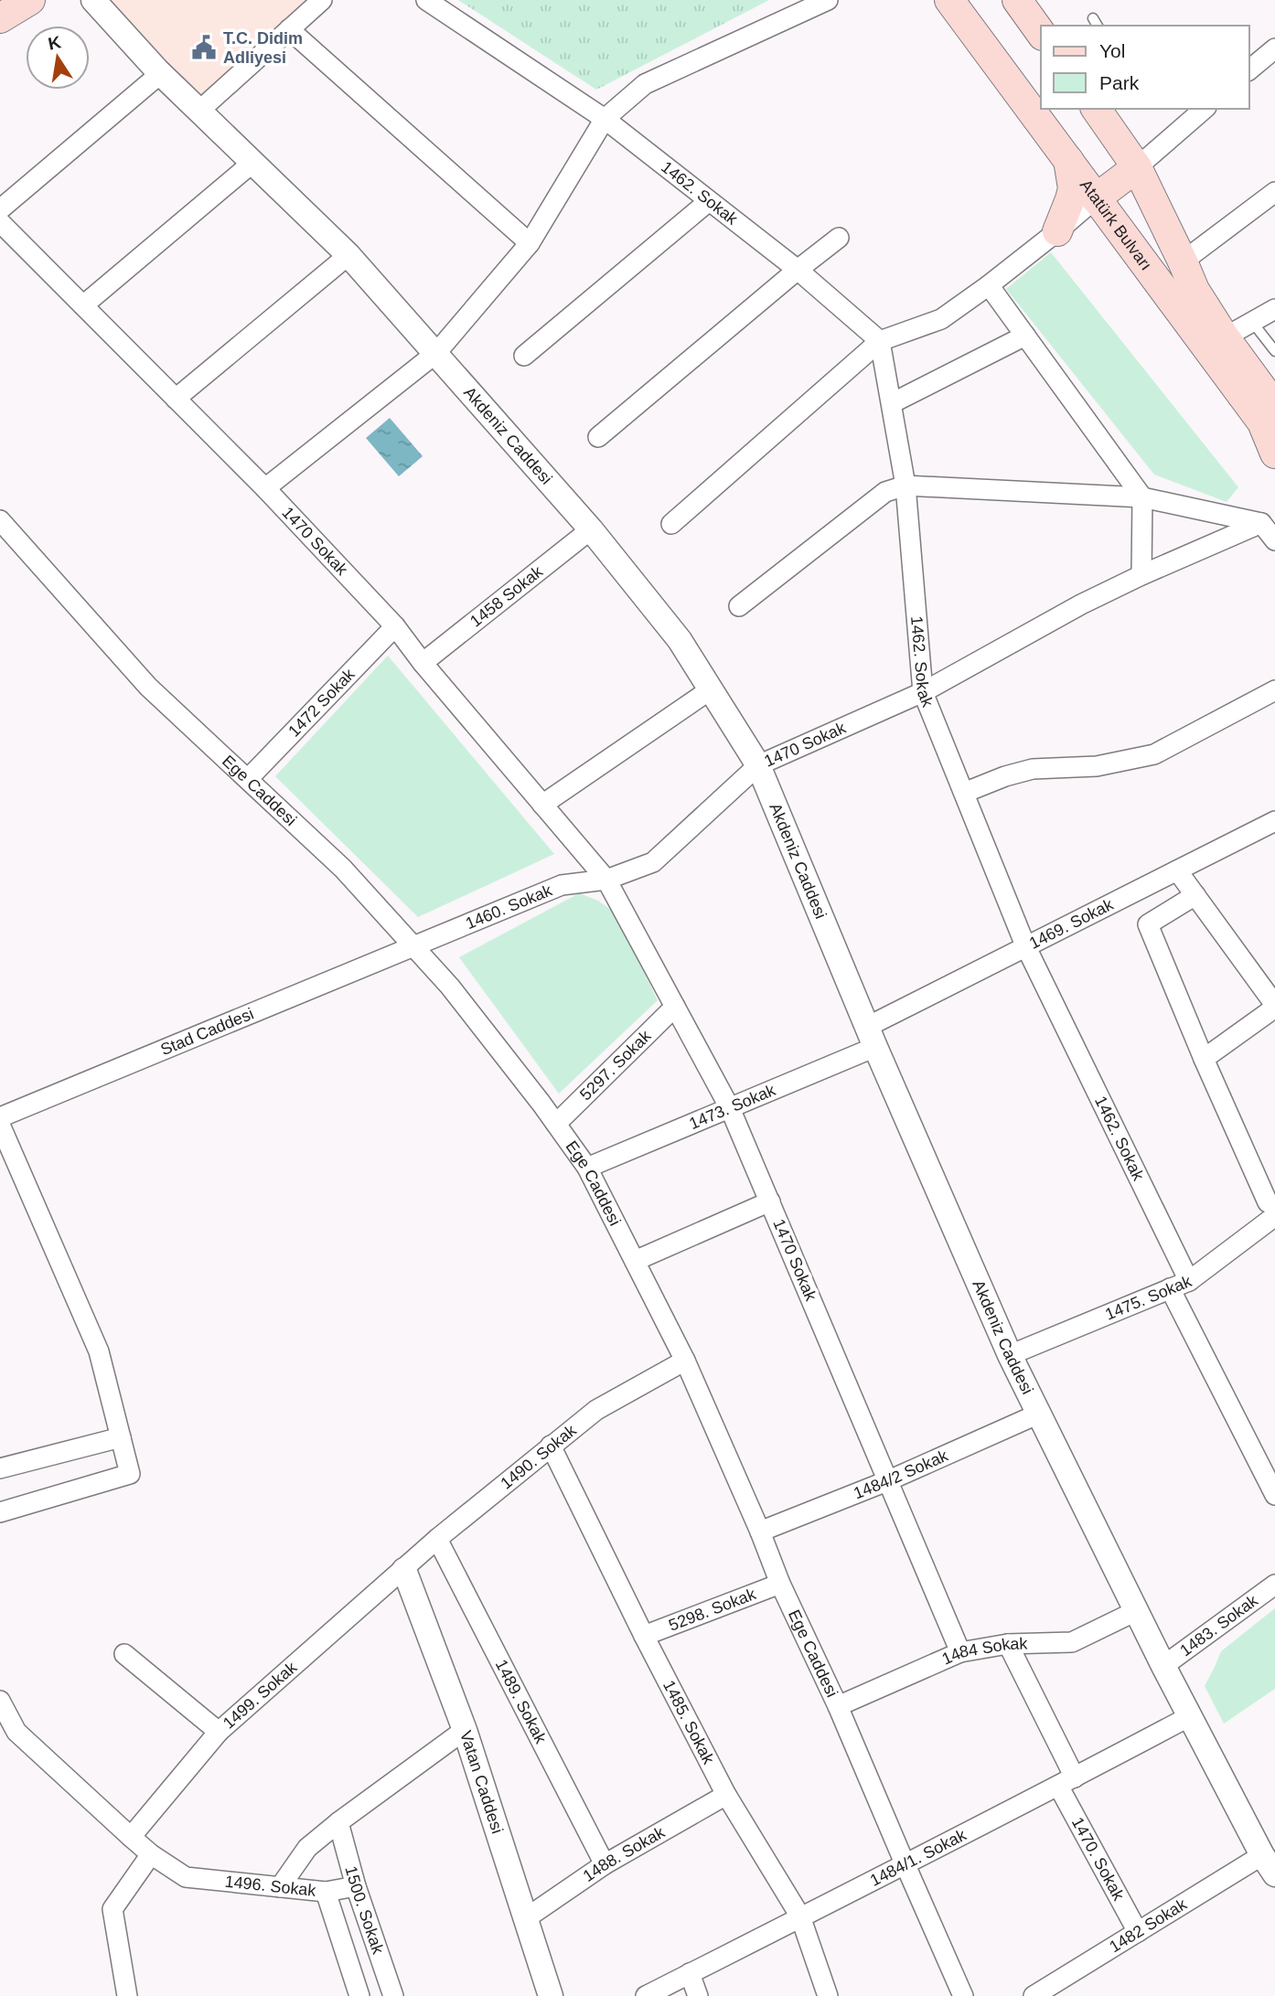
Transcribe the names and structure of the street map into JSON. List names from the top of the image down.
{
  "streets": {
    "main road": ["Atatürk Bulvarı"],
    "street": [
      "1462. Sokak",
      "Akdeniz Caddesi",
      "1470 Sokak",
      "1458 Sokak",
      "1472 Sokak",
      "Ege Caddesi",
      "1460. Sokak",
      "1469. Sokak",
      "Stad Caddesi",
      "5297. Sokak",
      "1473. Sokak",
      "1475. Sokak",
      "1490. Sokak",
      "1484/2 Sokak",
      "5298. Sokak",
      "1483. Sokak",
      "1484 Sokak",
      "1499. Sokak",
      "1489. Sokak",
      "1485. Sokak",
      "Vatan Caddesi",
      "1488. Sokak",
      "1484/1. Sokak",
      "1470. Sokak",
      "1496. Sokak",
      "1500. Sokak",
      "1482 Sokak"
    ]
  },
  "crossings": [
    ["1462. Sokak", "1470 Sokak"],
    ["1462. Sokak", "1469. Sokak"],
    ["1462. Sokak", "1475. Sokak"],
    ["Akdeniz Caddesi", "1470 Sokak"],
    ["Akdeniz Caddesi", "1458 Sokak"],
    ["Akdeniz Caddesi", "1469. Sokak"],
    ["Akdeniz Caddesi", "1473. Sokak"],
    ["Akdeniz Caddesi", "1475. Sokak"],
    ["Akdeniz Caddesi", "1484/2 Sokak"],
    ["Akdeniz Caddesi", "1483. Sokak"],
    ["Akdeniz Caddesi", "1484 Sokak"],
    ["Akdeniz Caddesi", "1484/1. Sokak"],
    ["Akdeniz Caddesi", "1482 Sokak"],
    ["1470 Sokak", "1458 Sokak"],
    ["1470 Sokak", "1472 Sokak"],
    ["1470 Sokak", "1460. Sokak"],
    ["1470 Sokak", "5297. Sokak"],
    ["1470 Sokak", "1473. Sokak"],
    ["1470 Sokak", "1484/2 Sokak"],
    ["1470 Sokak", "1484 Sokak"],
    ["1472 Sokak", "Ege Caddesi"],
    ["Ege Caddesi", "1460. Sokak"],
    ["Ege Caddesi", "Stad Caddesi"],
    ["Ege Caddesi", "5297. Sokak"],
    ["Ege Caddesi", "1473. Sokak"],
    ["Ege Caddesi", "1490. Sokak"],
    ["Ege Caddesi", "1484/2 Sokak"],
    ["Ege Caddesi", "5298. Sokak"],
    ["Ege Caddesi", "1484 Sokak"],
    ["Ege Caddesi", "1484/1. Sokak"],
    ["1460. Sokak", "Stad Caddesi"],
    ["1469. Sokak", "1473. Sokak"],
    ["1490. Sokak", "1499. Sokak"],
    ["1490. Sokak", "1489. Sokak"],
    ["1490. Sokak", "1485. Sokak"],
    ["1490. Sokak", "Vatan Caddesi"],
    ["5298. Sokak", "1485. Sokak"],
    ["1484 Sokak", "1470. Sokak"],
    ["1499. Sokak", "Vatan Caddesi"],
    ["1489. Sokak", "1488. Sokak"],
    ["1485. Sokak", "1488. Sokak"],
    ["1485. Sokak", "1484/1. Sokak"],
    ["Vatan Caddesi", "1488. Sokak"],
    ["1484/1. Sokak", "1470. Sokak"],
    ["1470. Sokak", "1482 Sokak"],
    ["1496. Sokak", "1500. Sokak"]
  ],
  "places": {
    "public building": ["T.C. Didim Adliyesi"]
  },
  "legend": ["Yol", "Park"],
  "north": "top"
}
